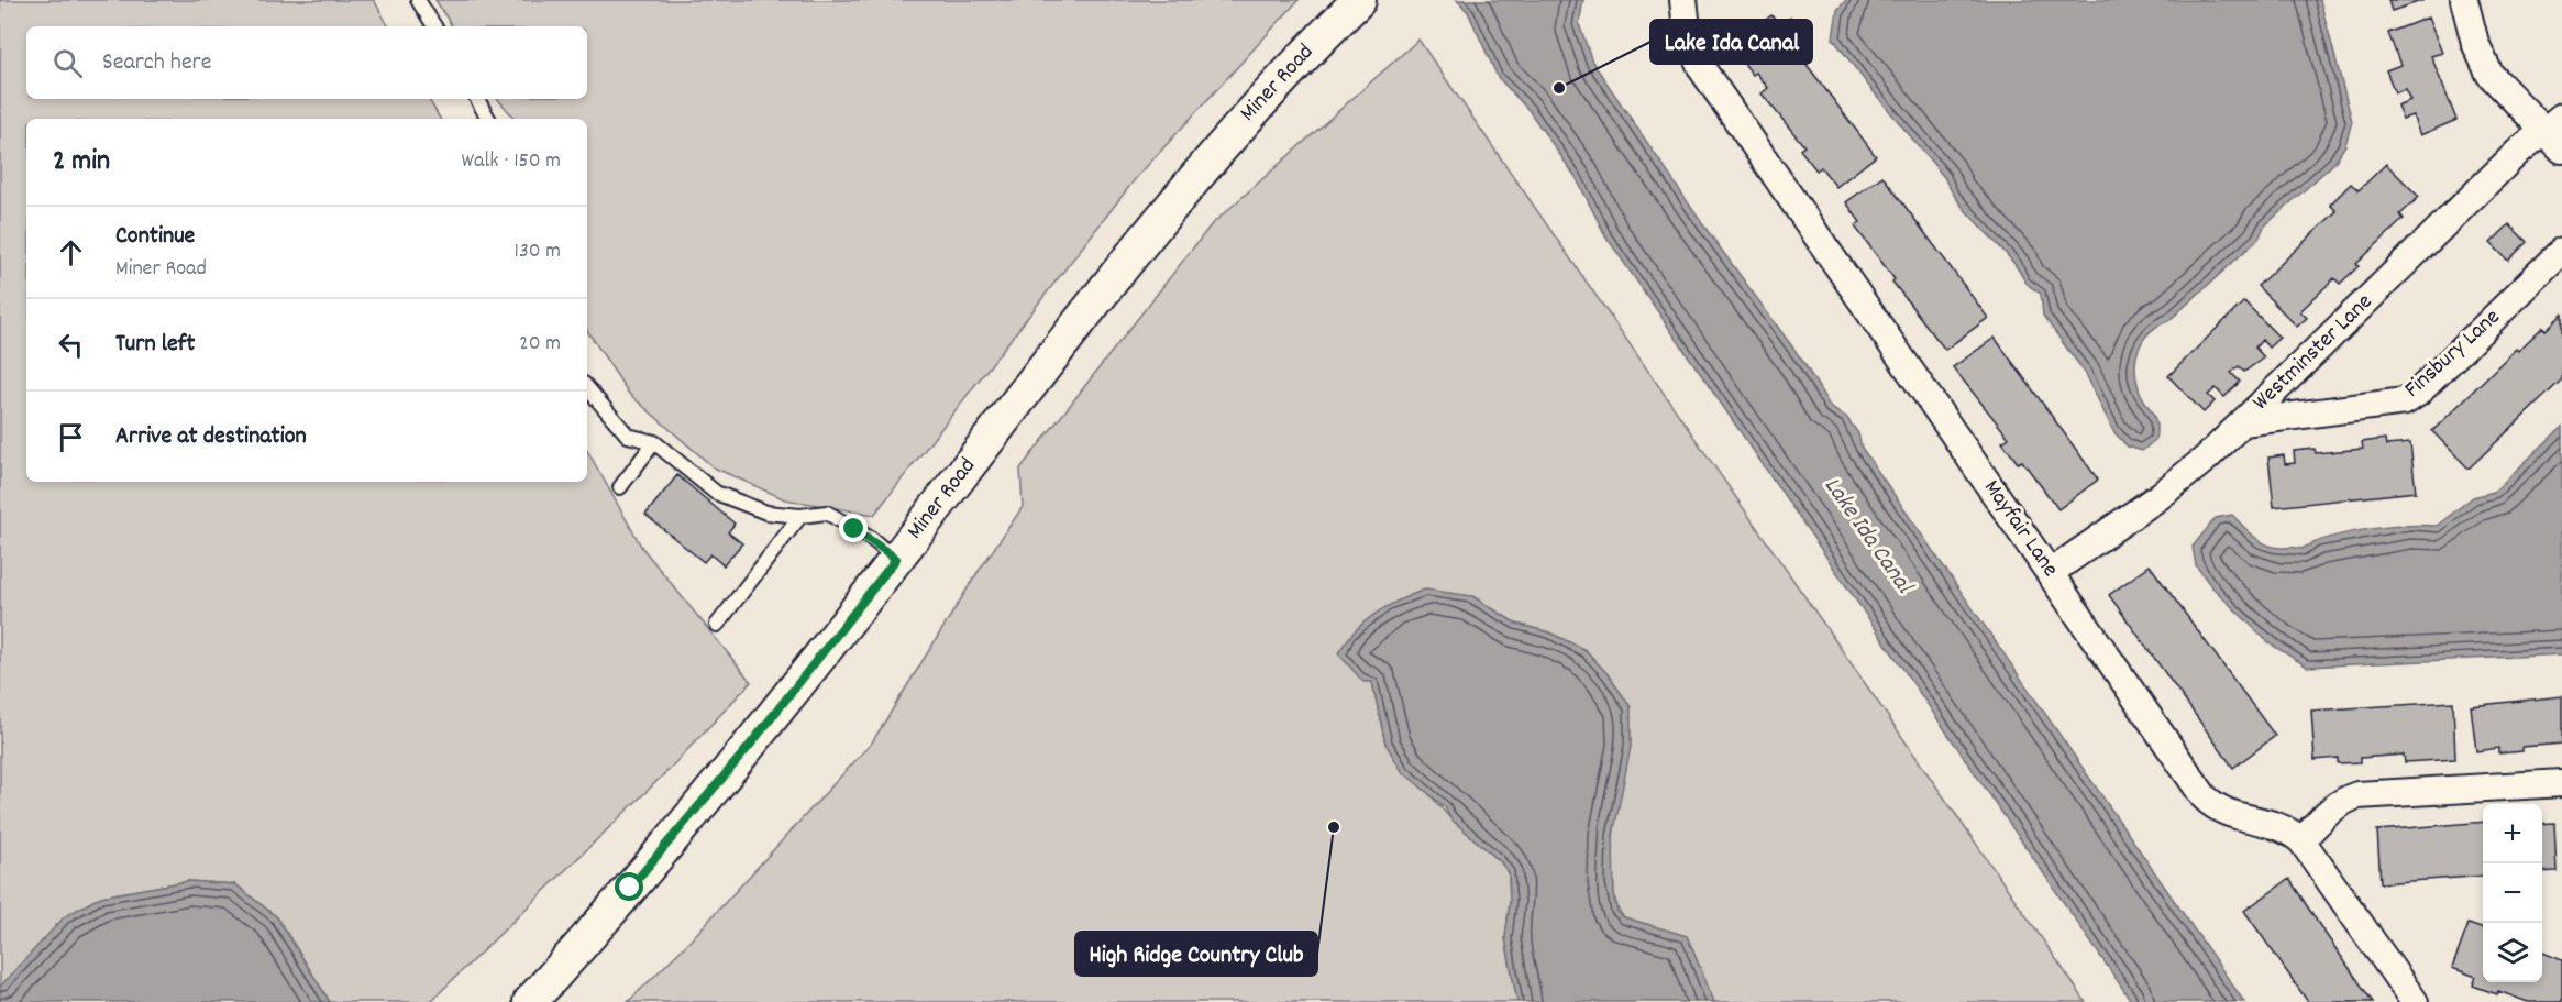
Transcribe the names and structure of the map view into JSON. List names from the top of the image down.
{
  "streets": {
    "street": [
      "Miner Road",
      "Westminster Lane",
      "Finsbury Lane",
      "Mayfair Lane"
    ]
  },
  "crossings": [
    ["Westminster Lane", "Finsbury Lane"],
    ["Westminster Lane", "Mayfair Lane"]
  ],
  "water": ["Lake Ida Canal"],
  "places": ["Lake Ida Canal", "High Ridge Country Club"],
  "page": {
    "search": "Search here",
    "heading": ["2 min", "Walk · 150 m"],
    "list": [
      ["Continue", "Miner Road", "130 m"],
      ["Turn left", "20 m"],
      "Arrive at destination"
    ],
    "map_buttons": ["+", "−"]
  }
}
